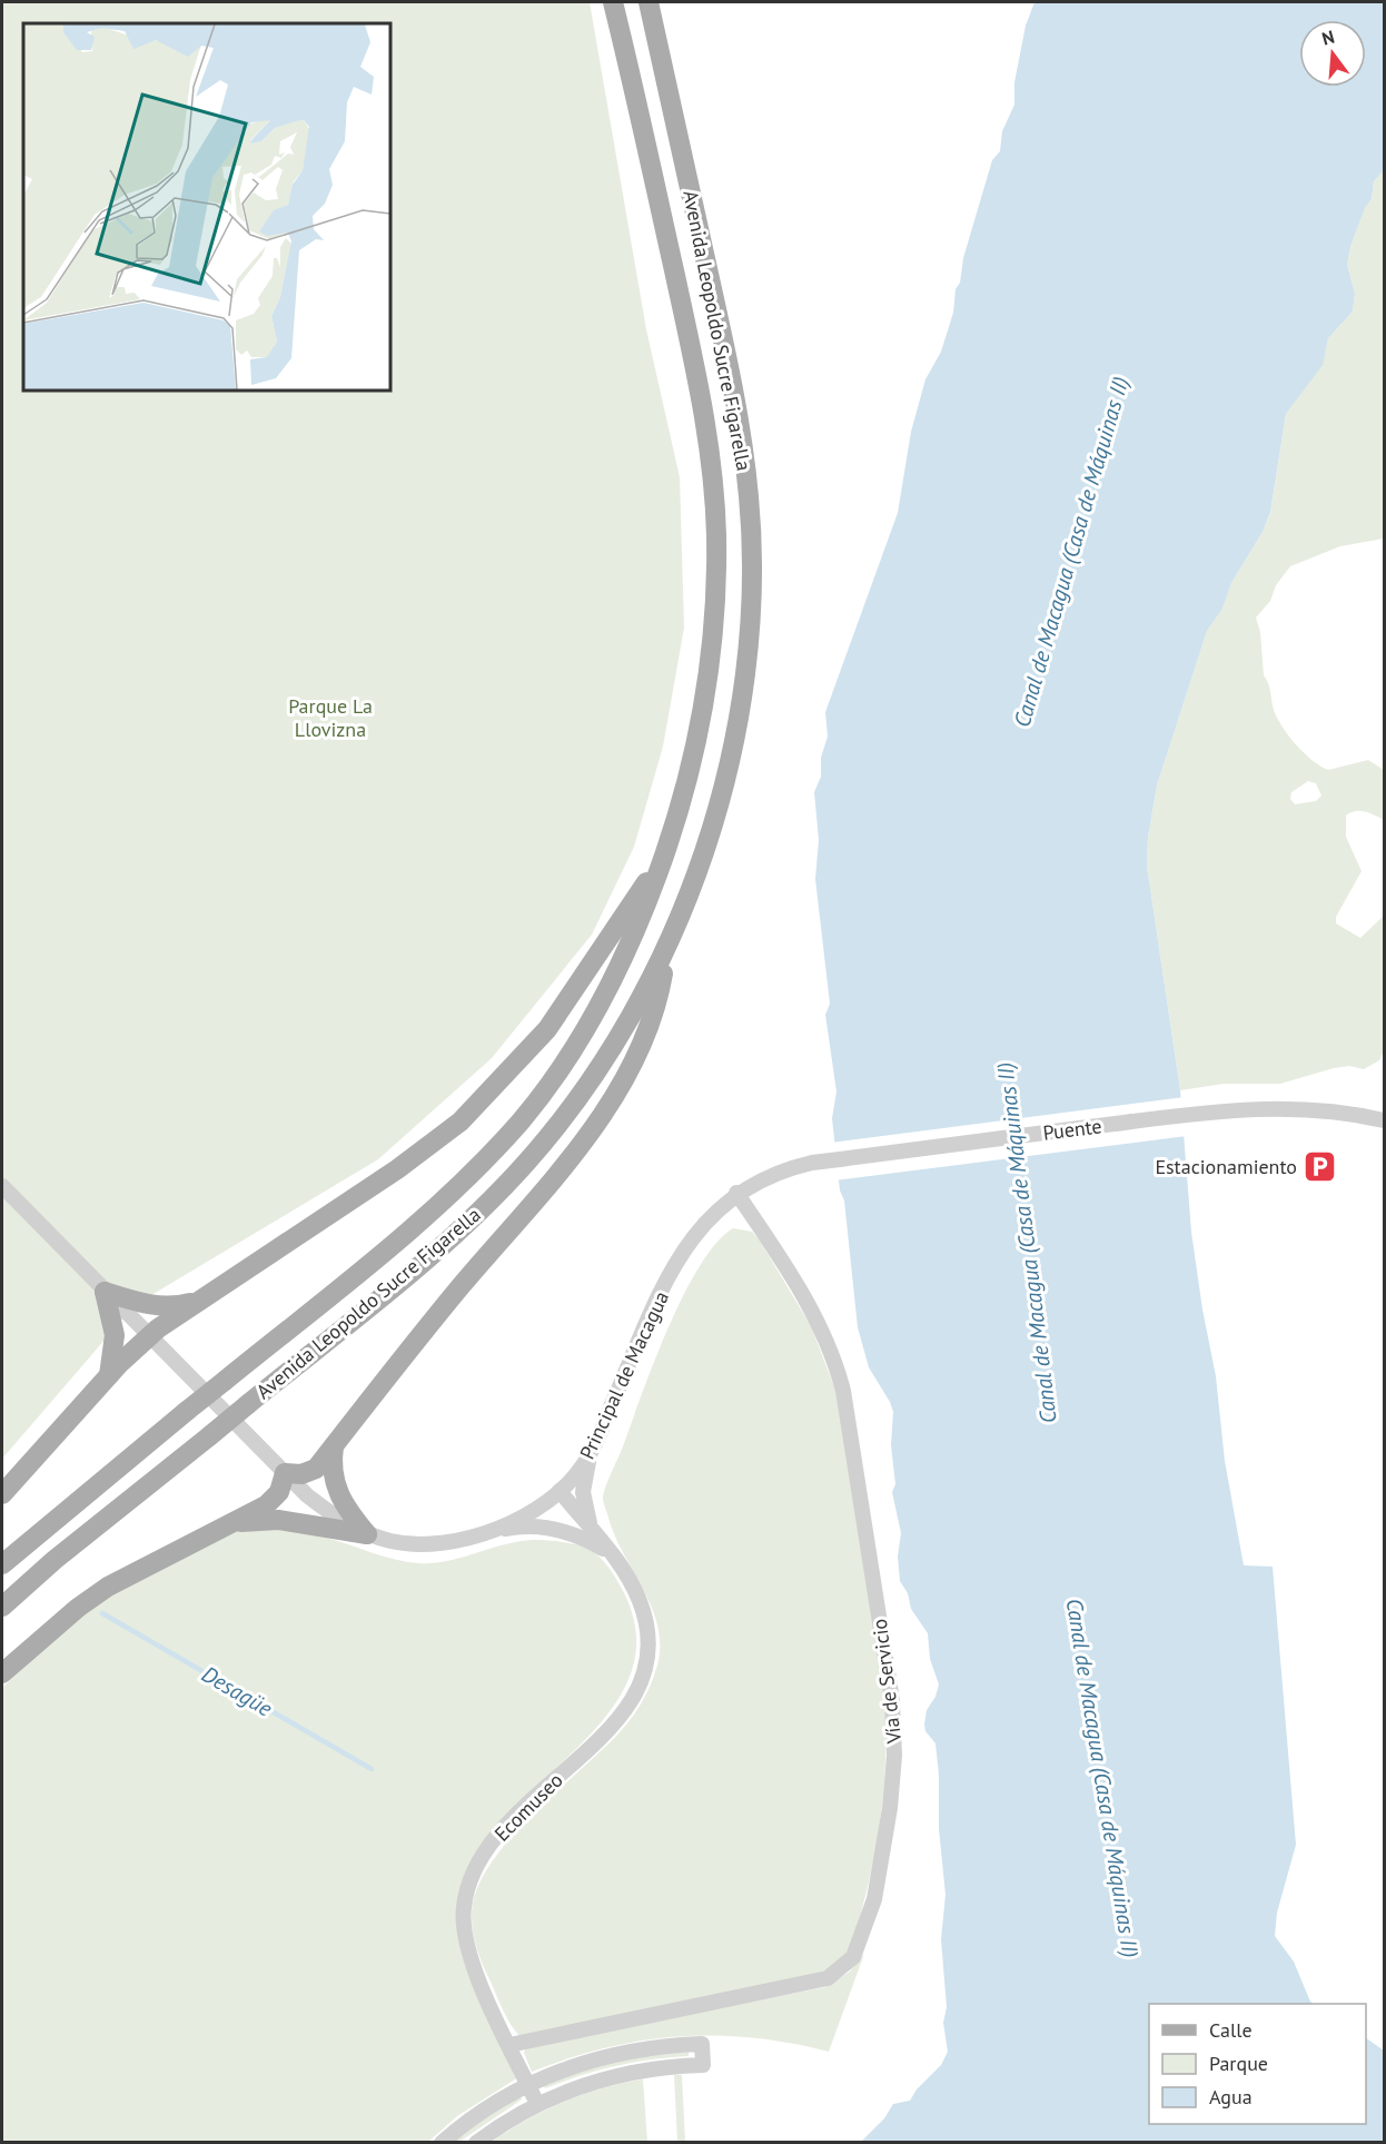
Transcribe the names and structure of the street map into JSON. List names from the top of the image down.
{
  "streets": {
    "main road": ["Avenida Leopoldo Sucre Figarella"],
    "street": [
      "Puente",
      "Principal de Macagua",
      "Vía de Servicio",
      "Ecomuseo"
    ]
  },
  "crossings": [
    ["Puente", "Principal de Macagua"],
    ["Principal de Macagua", "Vía de Servicio"],
    ["Principal de Macagua", "Ecomuseo"],
    ["Vía de Servicio", "Ecomuseo"]
  ],
  "water": ["Canal de Macagua (Casa de Máquinas II)", "Desagüe"],
  "parks": ["Parque La Llovizna"],
  "places": {
    "parking": ["Estacionamiento"]
  },
  "legend": ["Calle", "Parque", "Agua"],
  "north": "top"
}
